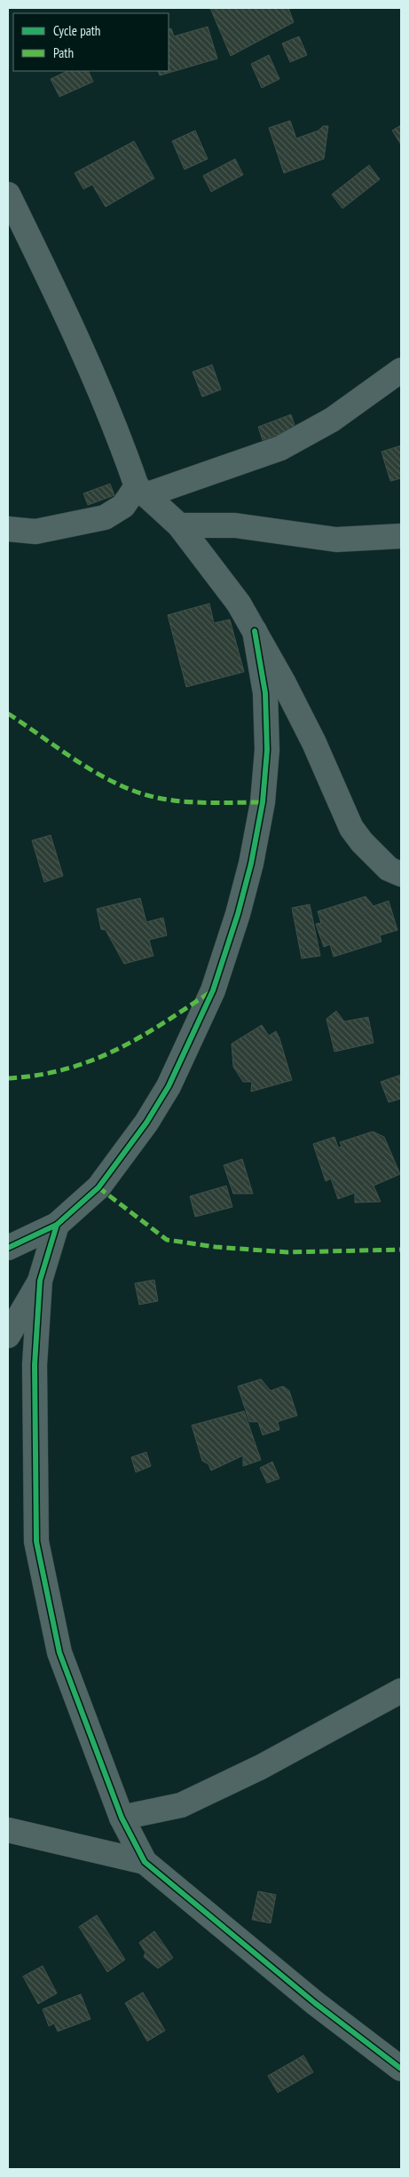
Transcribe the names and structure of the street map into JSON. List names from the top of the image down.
{
  "legend": ["Cycle path", "Path"]
}
